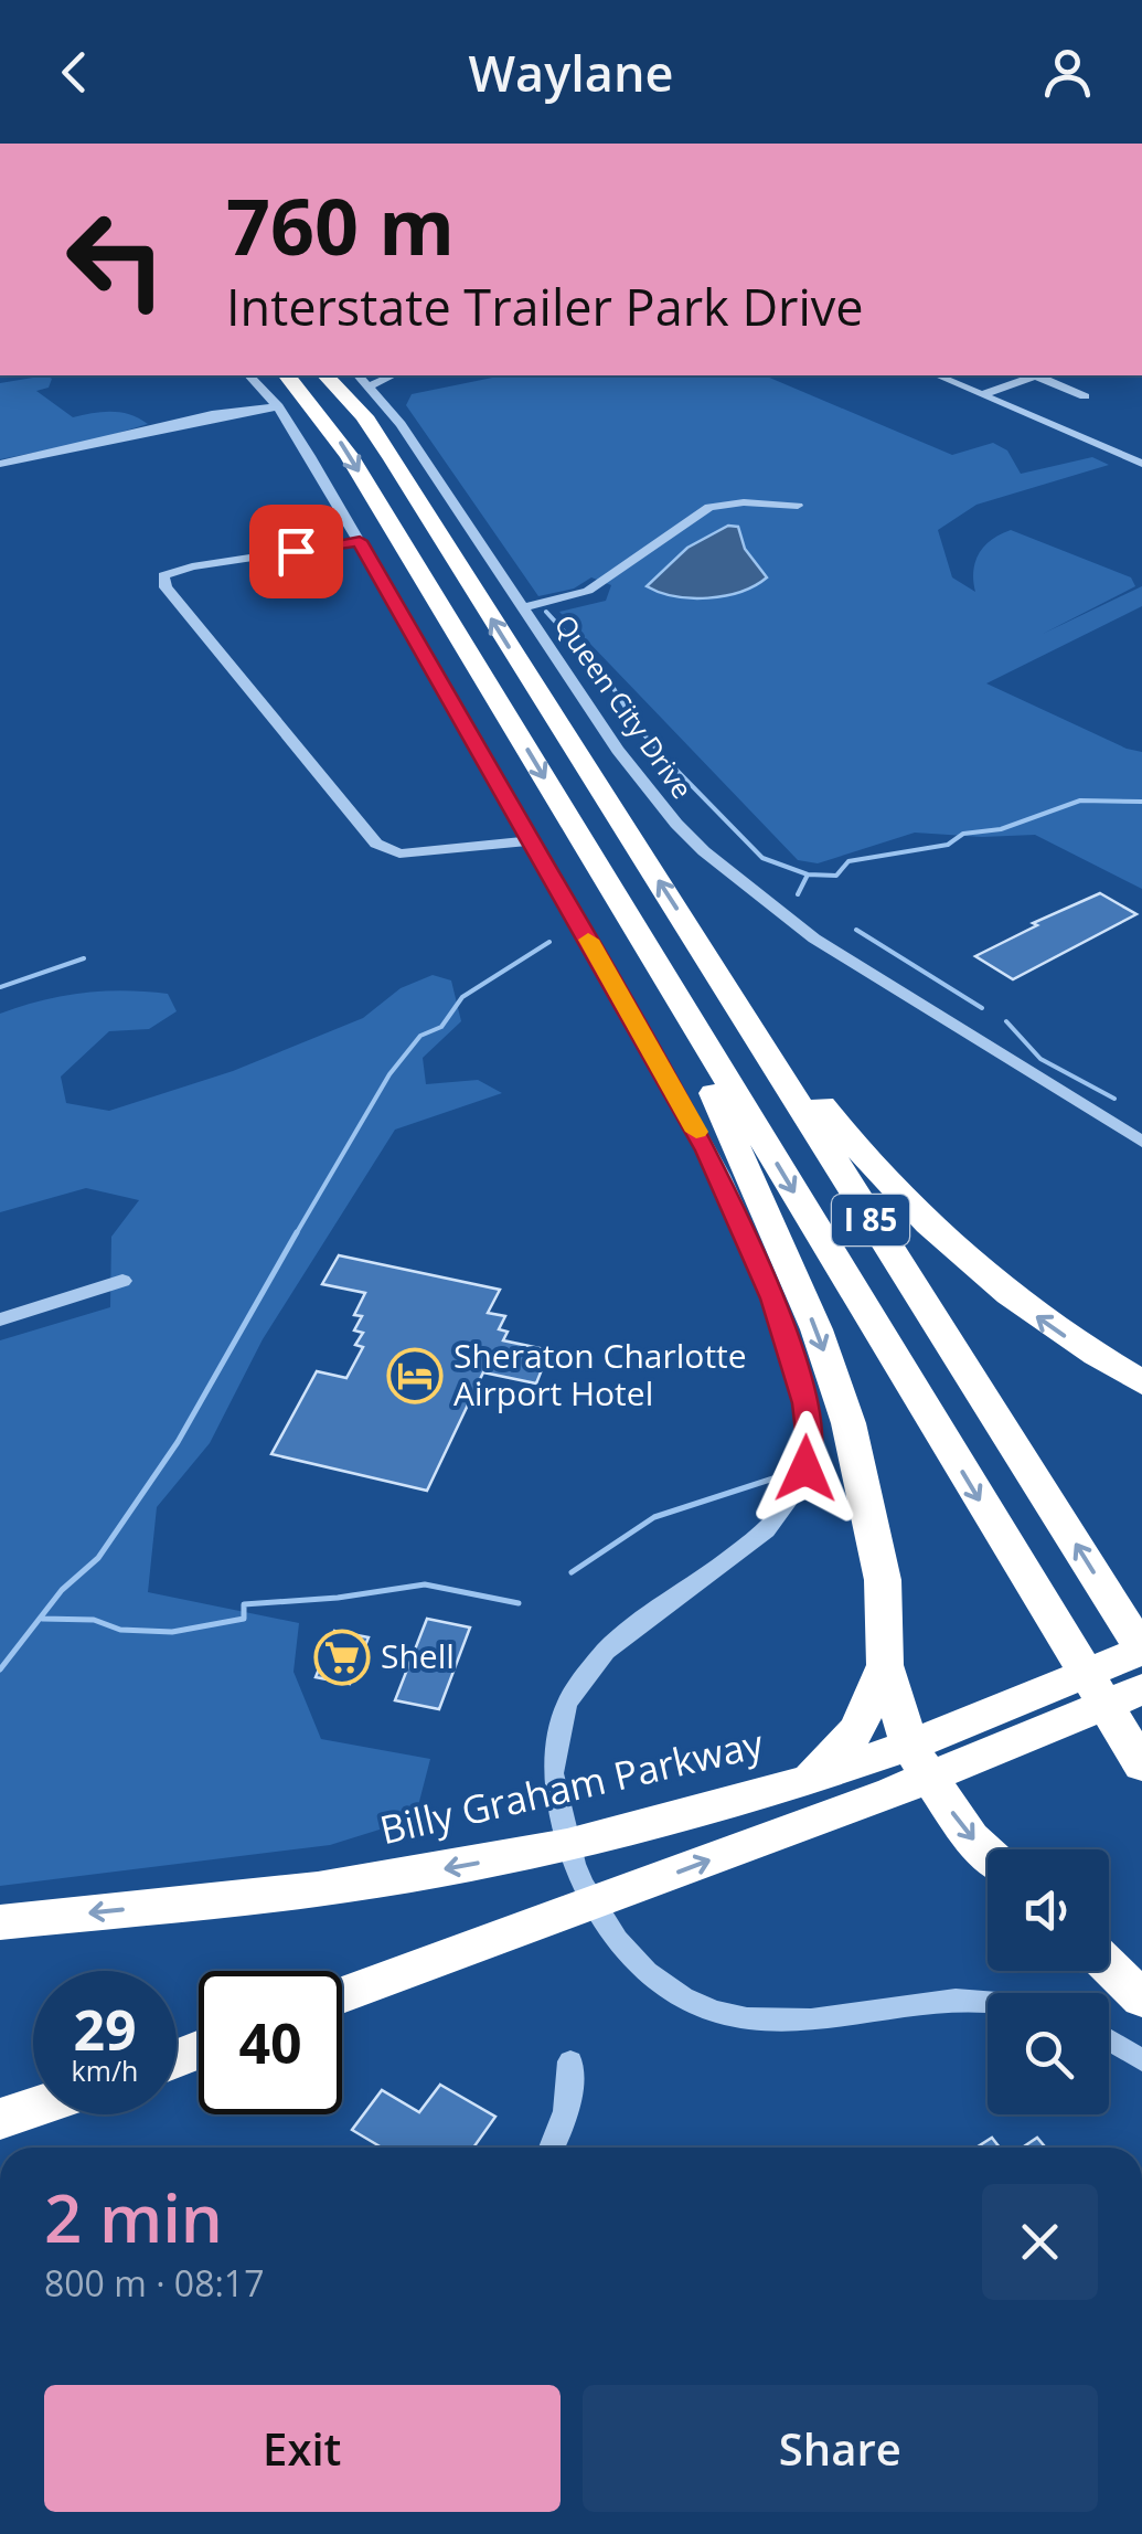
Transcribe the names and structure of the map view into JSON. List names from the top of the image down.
{
  "streets": {
    "highway": ["I 85", "Billy Graham Parkway"],
    "street": ["Queen City Drive"]
  },
  "crossings": [
    ["I 85", "Billy Graham Parkway"]
  ],
  "places": {
    "hotel": ["Sheraton Charlotte Airport Hotel"],
    "supermarket": ["Shell"]
  },
  "page": {
    "header": "Waylane",
    "turn": ["760 m", "Interstate Trailer Park Drive"],
    "speed": "29 km/h",
    "limit": "40",
    "heading": ["2 min", "800 m · 08:17"],
    "buttons": ["Exit", "Share"]
  }
}
